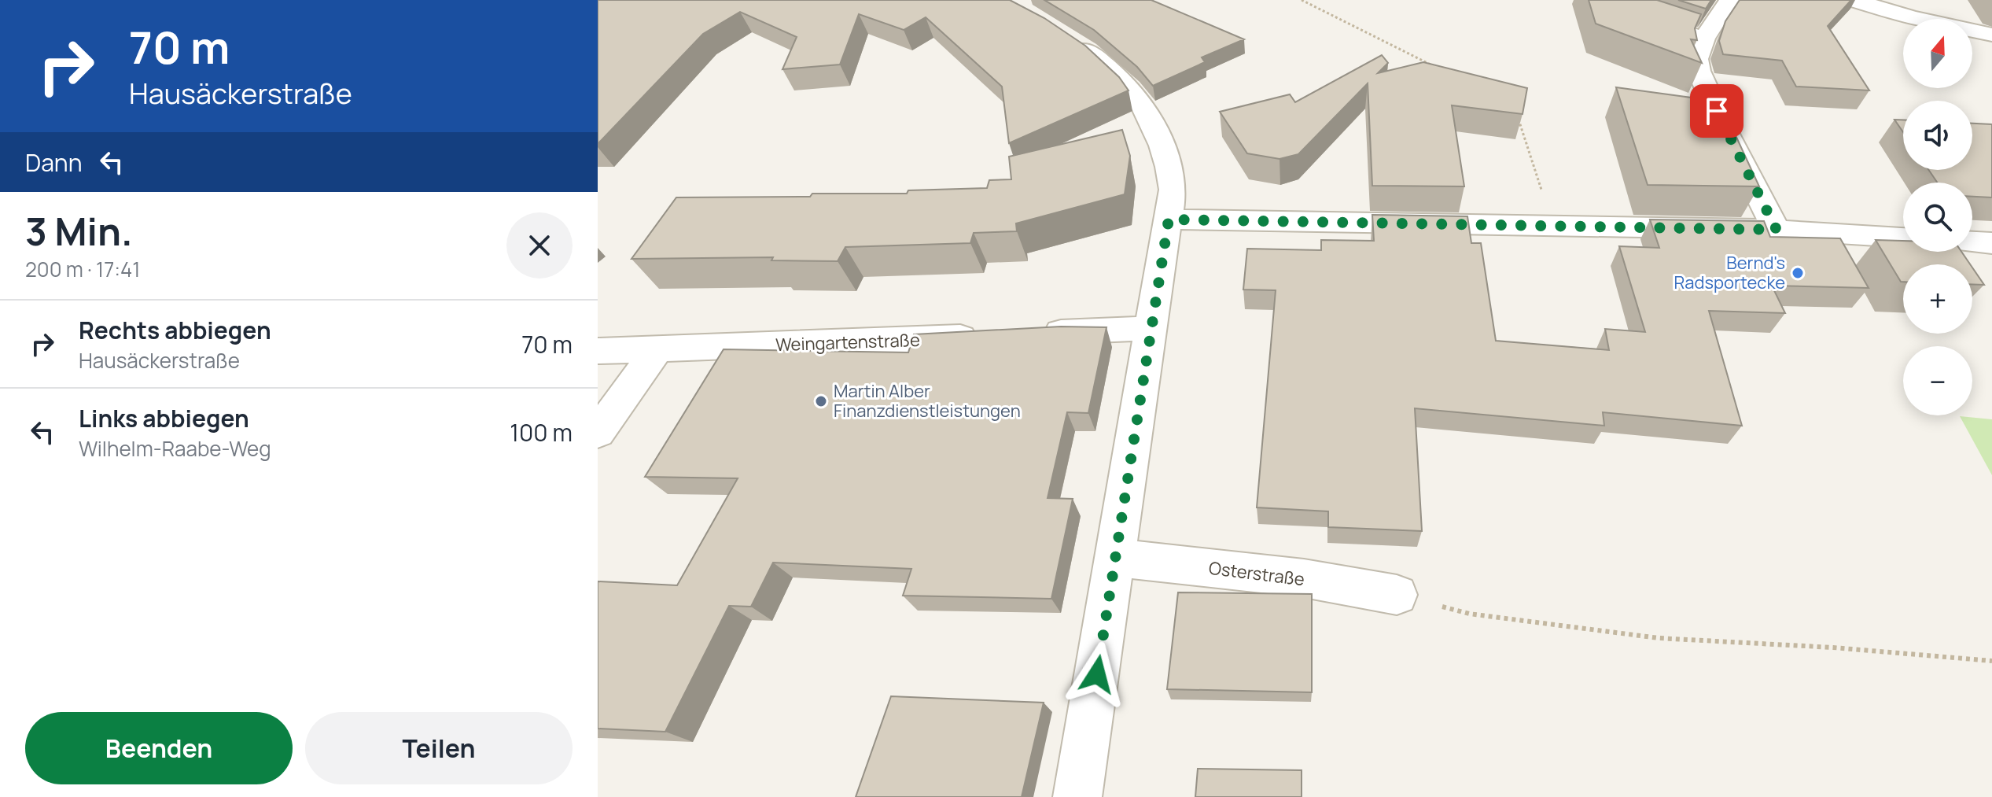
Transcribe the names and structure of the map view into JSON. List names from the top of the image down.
{
  "streets": {
    "street": ["Weingartenstraße", "Osterstraße"]
  },
  "places": ["Bernd's Radsportecke", "Martin Alber Finanzdienstleistungen"],
  "north": "top",
  "page": {
    "turn": ["70 m", "Hausäckerstraße"],
    "map_buttons": ["+", "−"],
    "then": "Dann",
    "heading": ["3 Min.", "200 m · 17:41"],
    "list": [
      {
        "name": "Rechts abbiegen",
        "note": "Hausäckerstraße",
        "value": "70 m"
      },
      {
        "name": "Links abbiegen",
        "note": "Wilhelm-Raabe-Weg",
        "value": "100 m"
      }
    ],
    "buttons": ["Beenden", "Teilen"]
  }
}
